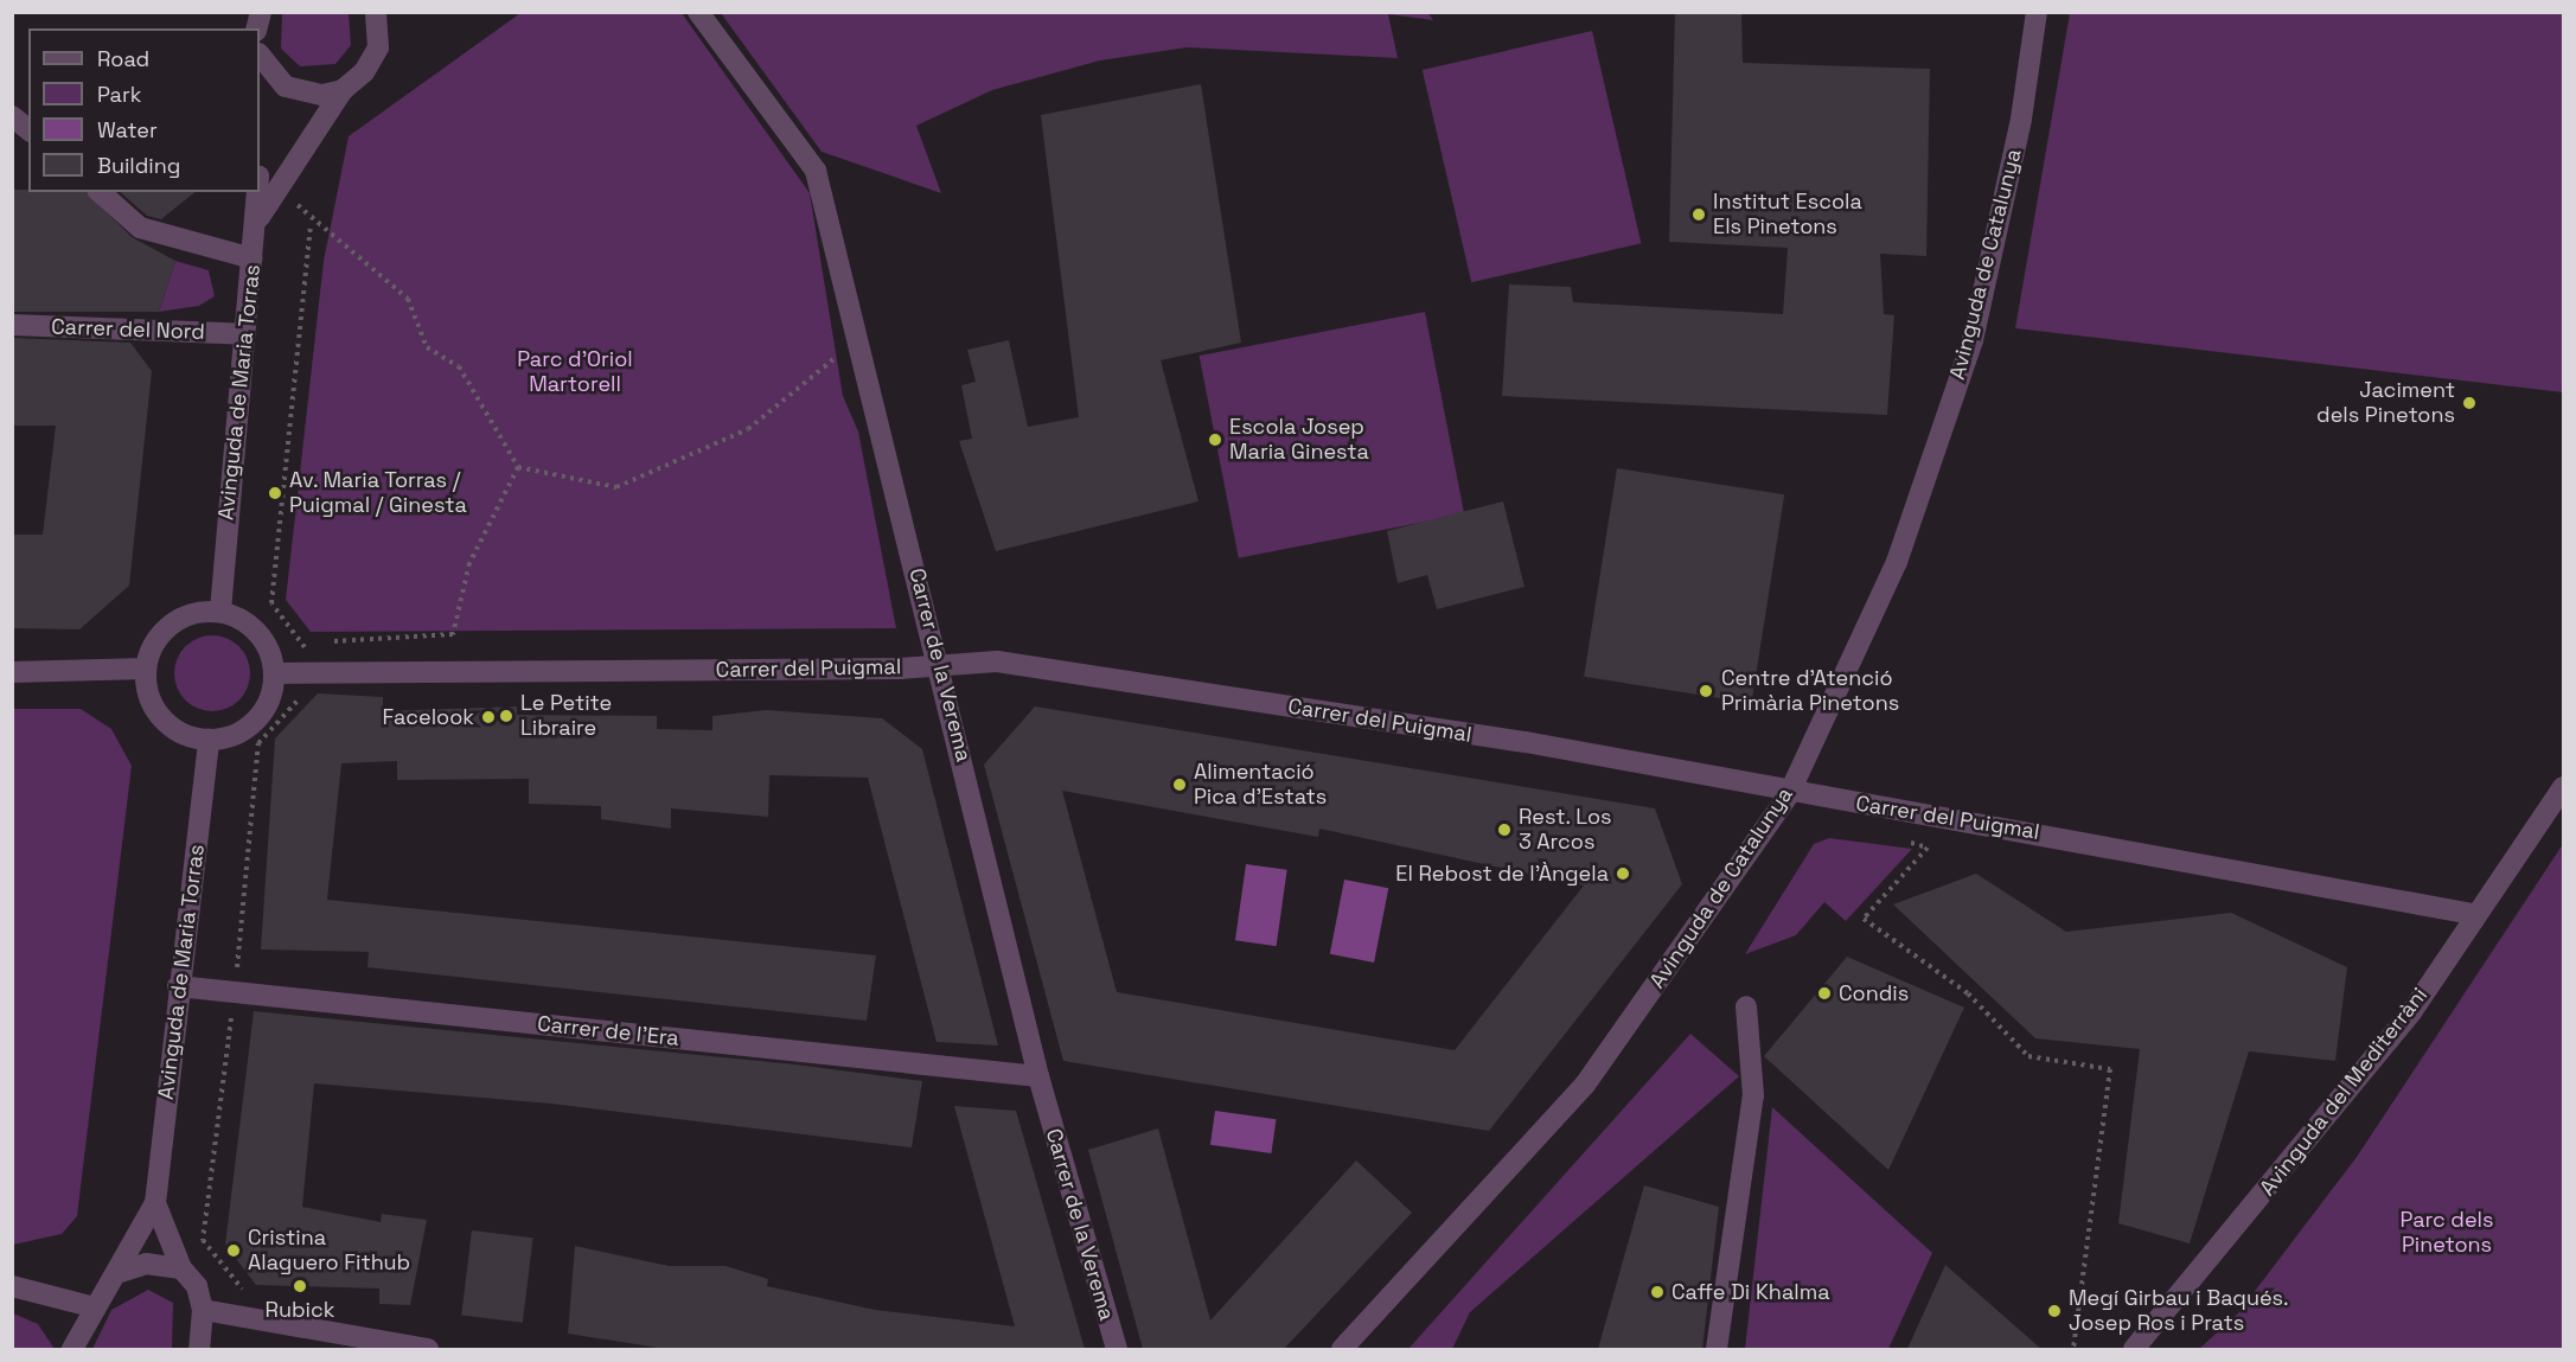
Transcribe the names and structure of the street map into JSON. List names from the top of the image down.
{
  "streets": {
    "street": [
      "Avinguda de Catalunya",
      "Carrer del Nord",
      "Avinguda de Maria Torras",
      "Carrer de la Verema",
      "Carrer del Puigmal",
      "Carrer de l'Era",
      "Avinguda del Mediterràni"
    ]
  },
  "crossings": [
    ["Avinguda de Catalunya", "Carrer del Puigmal"],
    ["Carrer del Nord", "Avinguda de Maria Torras"],
    ["Avinguda de Maria Torras", "Carrer del Puigmal"],
    ["Avinguda de Maria Torras", "Carrer de l'Era"],
    ["Carrer de la Verema", "Carrer del Puigmal"],
    ["Carrer de la Verema", "Carrer de l'Era"],
    ["Carrer del Puigmal", "Avinguda del Mediterràni"]
  ],
  "parks": ["Parc d'Oriol Martorell", "Parc dels Pinetons"],
  "places": [
    "Institut Escola Els Pinetons",
    "Jaciment dels Pinetons",
    "Escola Josep Maria Ginesta",
    "Av. Maria Torras / Puigmal / Ginesta",
    "Centre d'Atenció Primària Pinetons",
    "Le Petite Libraire",
    "Facelook",
    "Alimentació Pica d'Estats",
    "Rest. Los 3 Arcos",
    "El Rebost de l'Àngela",
    "Condis",
    "Cristina Alaguero Fithub",
    "Rubick",
    "Caffe Di Khalma",
    "Megí Girbau i Baqués. Josep Ros i Prats"
  ],
  "legend": [
    "Road",
    "Park",
    "Water",
    "Building"
  ]
}
